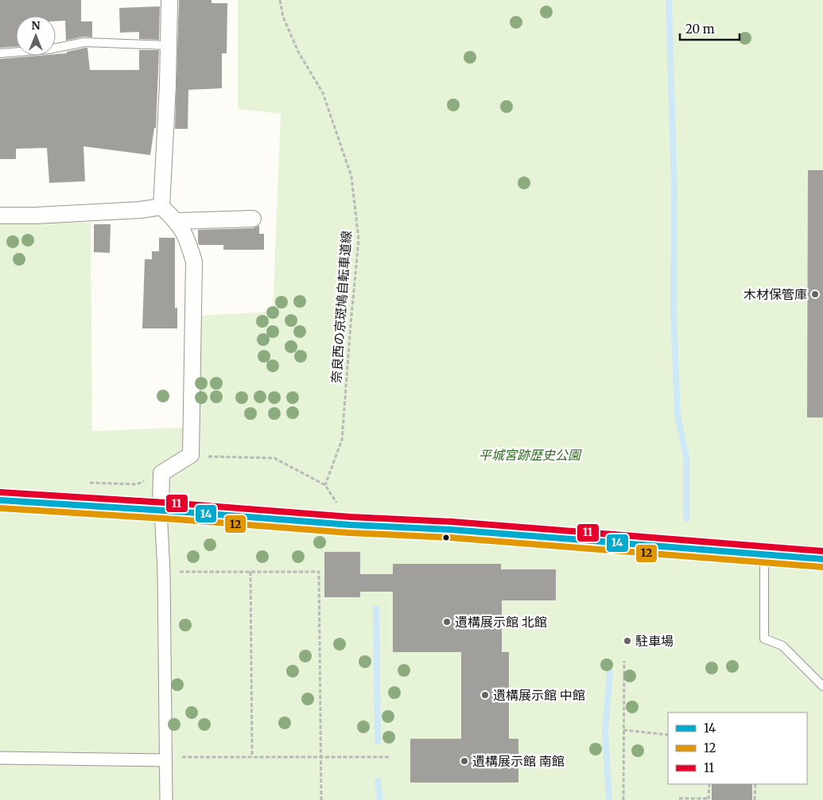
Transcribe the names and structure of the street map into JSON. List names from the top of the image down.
{
  "streets": {
    "path": ["奈良西の京斑鳩自転車道線"]
  },
  "parks": ["平城宮跡歴史公園"],
  "places": [
    "木材保管庫",
    "遺構展示館 北館",
    "駐車場",
    "遺構展示館 中館",
    "遺構展示館 南館"
  ],
  "lines": ["transit line 11", "transit line 14", "transit line 12"],
  "legend": ["14", "12", "11"],
  "scale_bar": "20 m",
  "north": "top"
}
